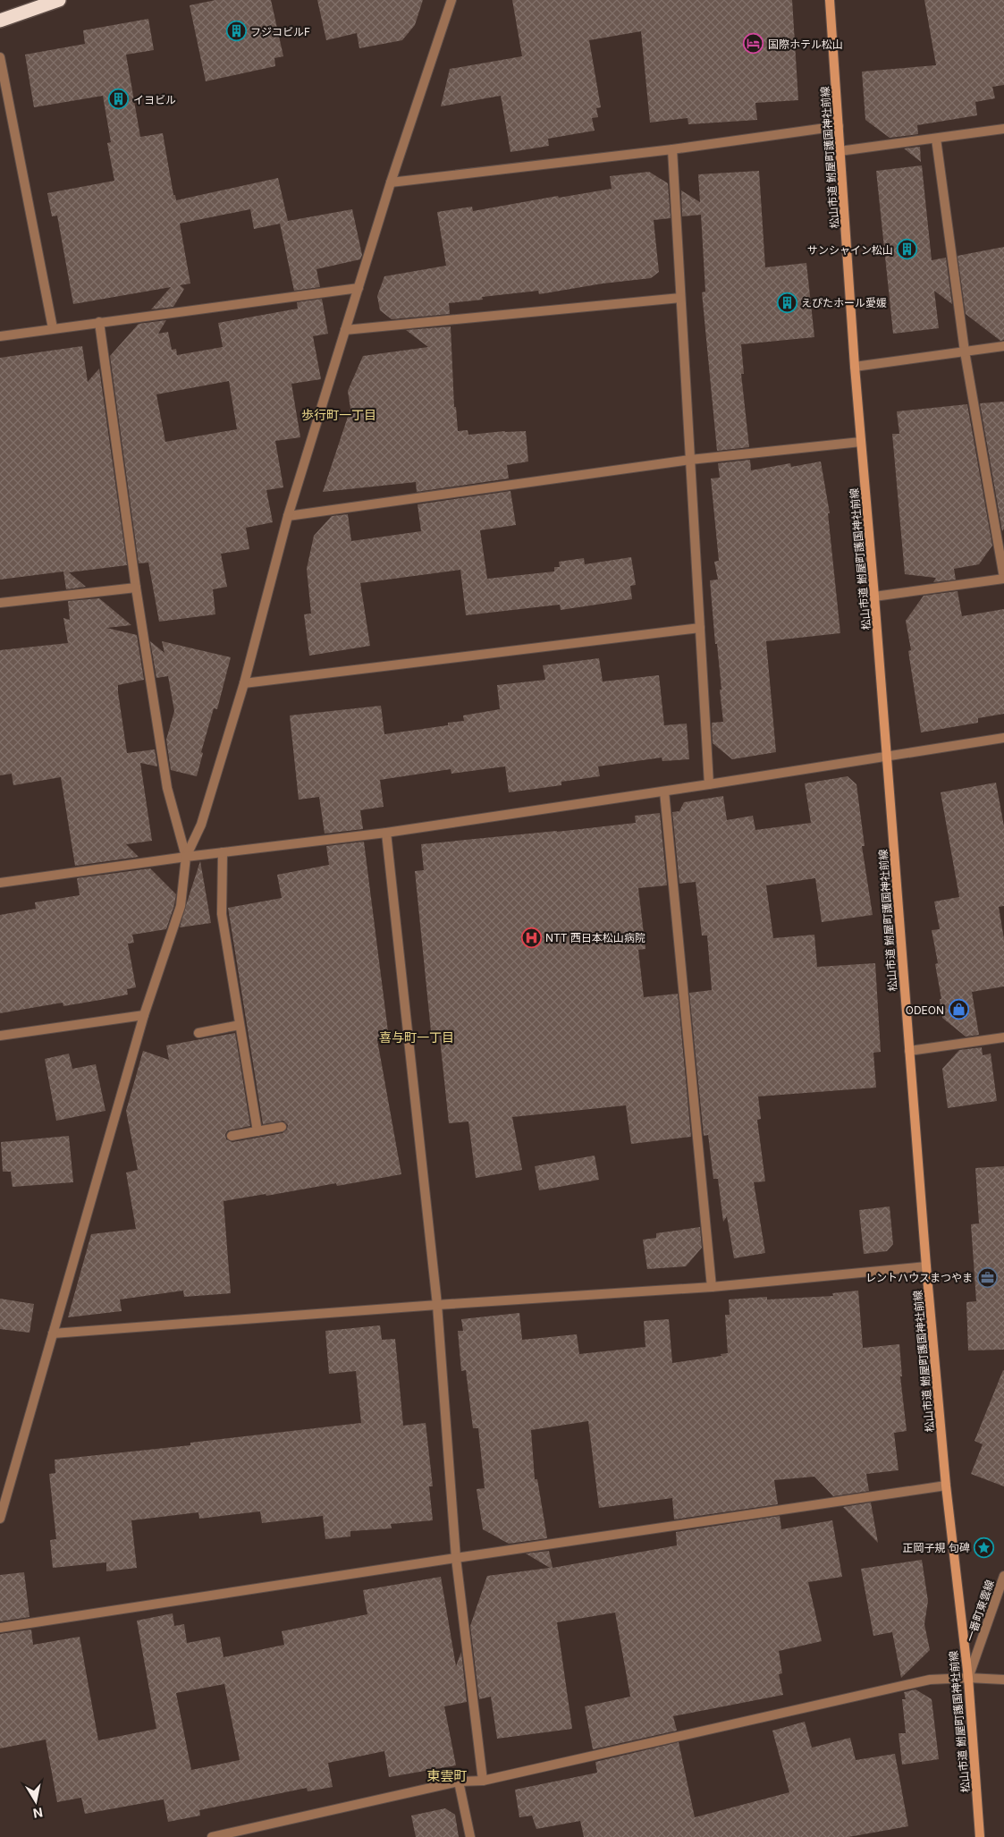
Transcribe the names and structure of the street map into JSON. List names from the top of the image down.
{
  "streets": {
    "street": ["松山市道 鮒屋町護国神社前線", "一番町東雲線"]
  },
  "crossings": [
    ["松山市道 鮒屋町護国神社前線", "一番町東雲線"]
  ],
  "districts": ["歩行町一丁目", "喜与町一丁目", "東雲町"],
  "places": {
    "building": [
      "フジコビルF",
      "イヨビル",
      "サンシャイン松山",
      "えぴたホール愛媛"
    ],
    "hotel": ["国際ホテル松山"],
    "hospital": ["NTT 西日本松山病院"],
    "shop": ["ODEON"],
    "office": ["レントハウスまつやま"],
    "place": ["正岡子規 句碑"]
  },
  "north": "bottom"
}
